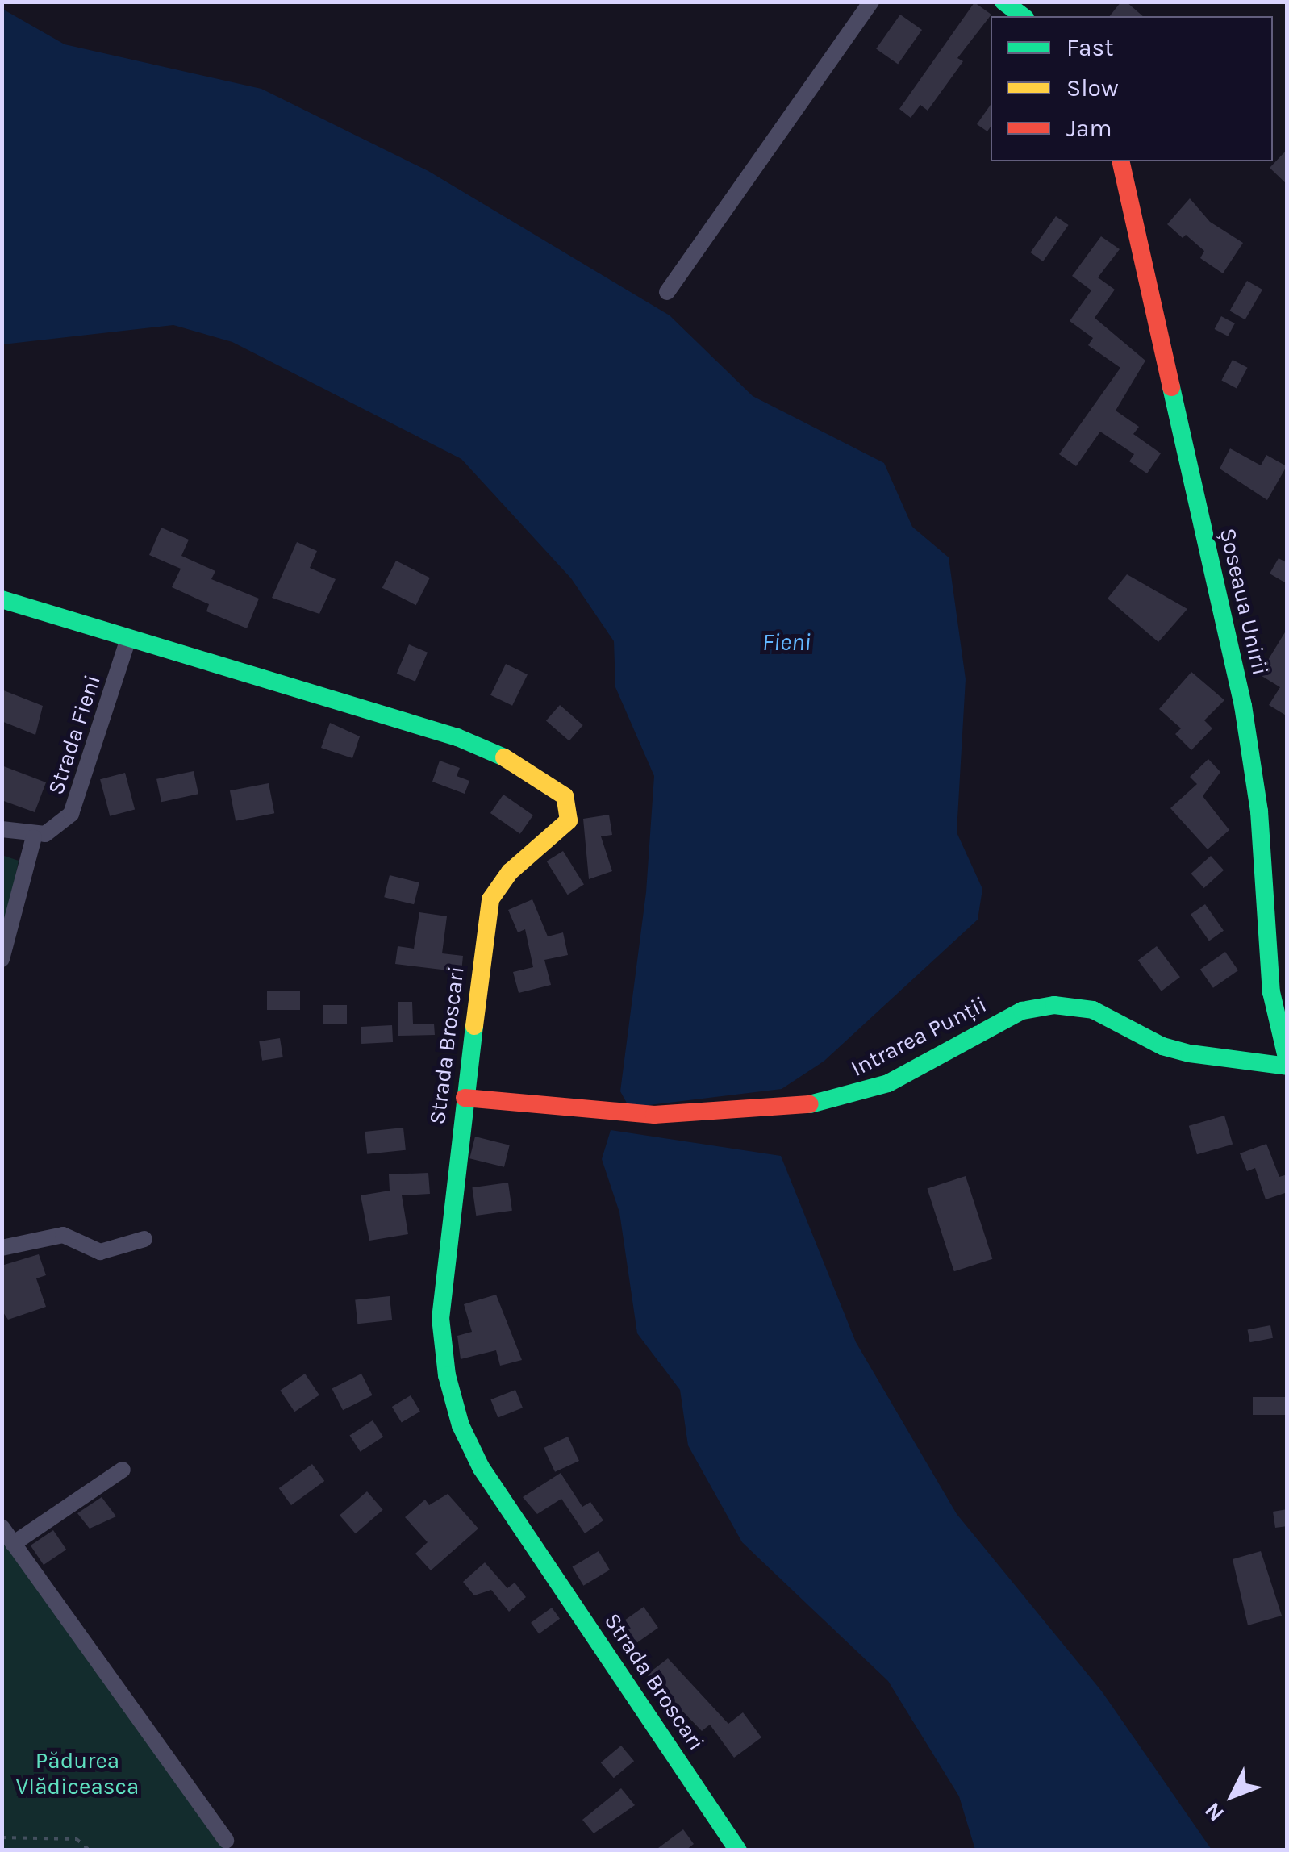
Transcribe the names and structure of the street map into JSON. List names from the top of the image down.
{
  "streets": {
    "street": [
      "Șoseaua Unirii",
      "Strada Fieni",
      "Intrarea Punții",
      "Strada Broscari"
    ]
  },
  "crossings": [
    ["Șoseaua Unirii", "Intrarea Punții"],
    ["Strada Fieni", "Strada Broscari"],
    ["Intrarea Punții", "Strada Broscari"]
  ],
  "water": ["Fieni"],
  "parks": ["Pădurea Vlădiceasca"],
  "legend": ["Fast", "Slow", "Jam"],
  "north": "bottom left"
}
